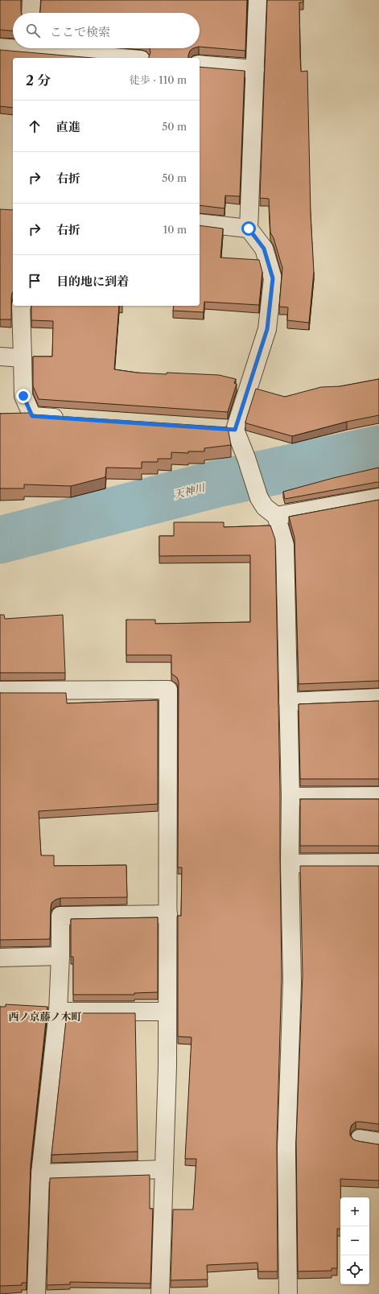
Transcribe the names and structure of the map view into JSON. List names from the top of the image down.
{
  "districts": ["西ノ京藤ノ木町"],
  "water": ["天神川"],
  "page": {
    "search": "ここで検索",
    "heading": ["2 分", "徒歩 · 110 m"],
    "list": [
      ["直進", "50 m"],
      ["右折", "50 m"],
      ["右折", "10 m"],
      "目的地に到着"
    ],
    "map_buttons": ["+", "−"]
  }
}
